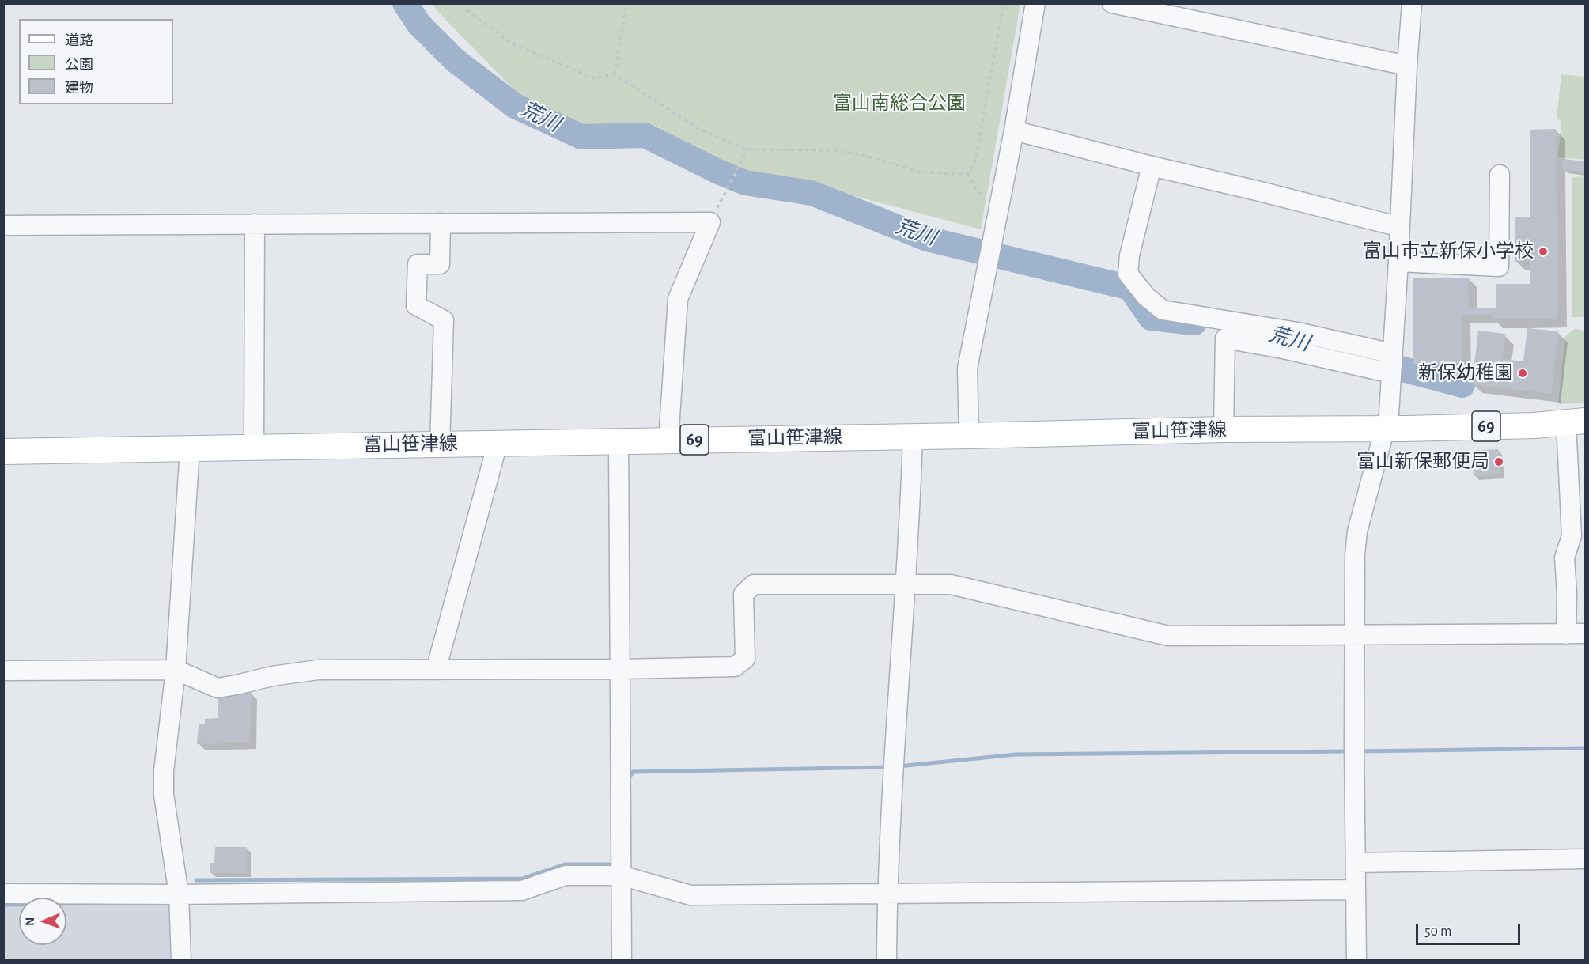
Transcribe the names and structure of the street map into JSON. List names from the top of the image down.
{
  "streets": {
    "main road": ["69", "富山笹津線"]
  },
  "water": ["荒川"],
  "parks": ["富山南総合公園"],
  "places": ["富山市立新保小学校", "新保幼稚園", "富山新保郵便局"],
  "legend": ["道路", "公園", "建物"],
  "scale_bar": "50 m",
  "north": "left"
}
